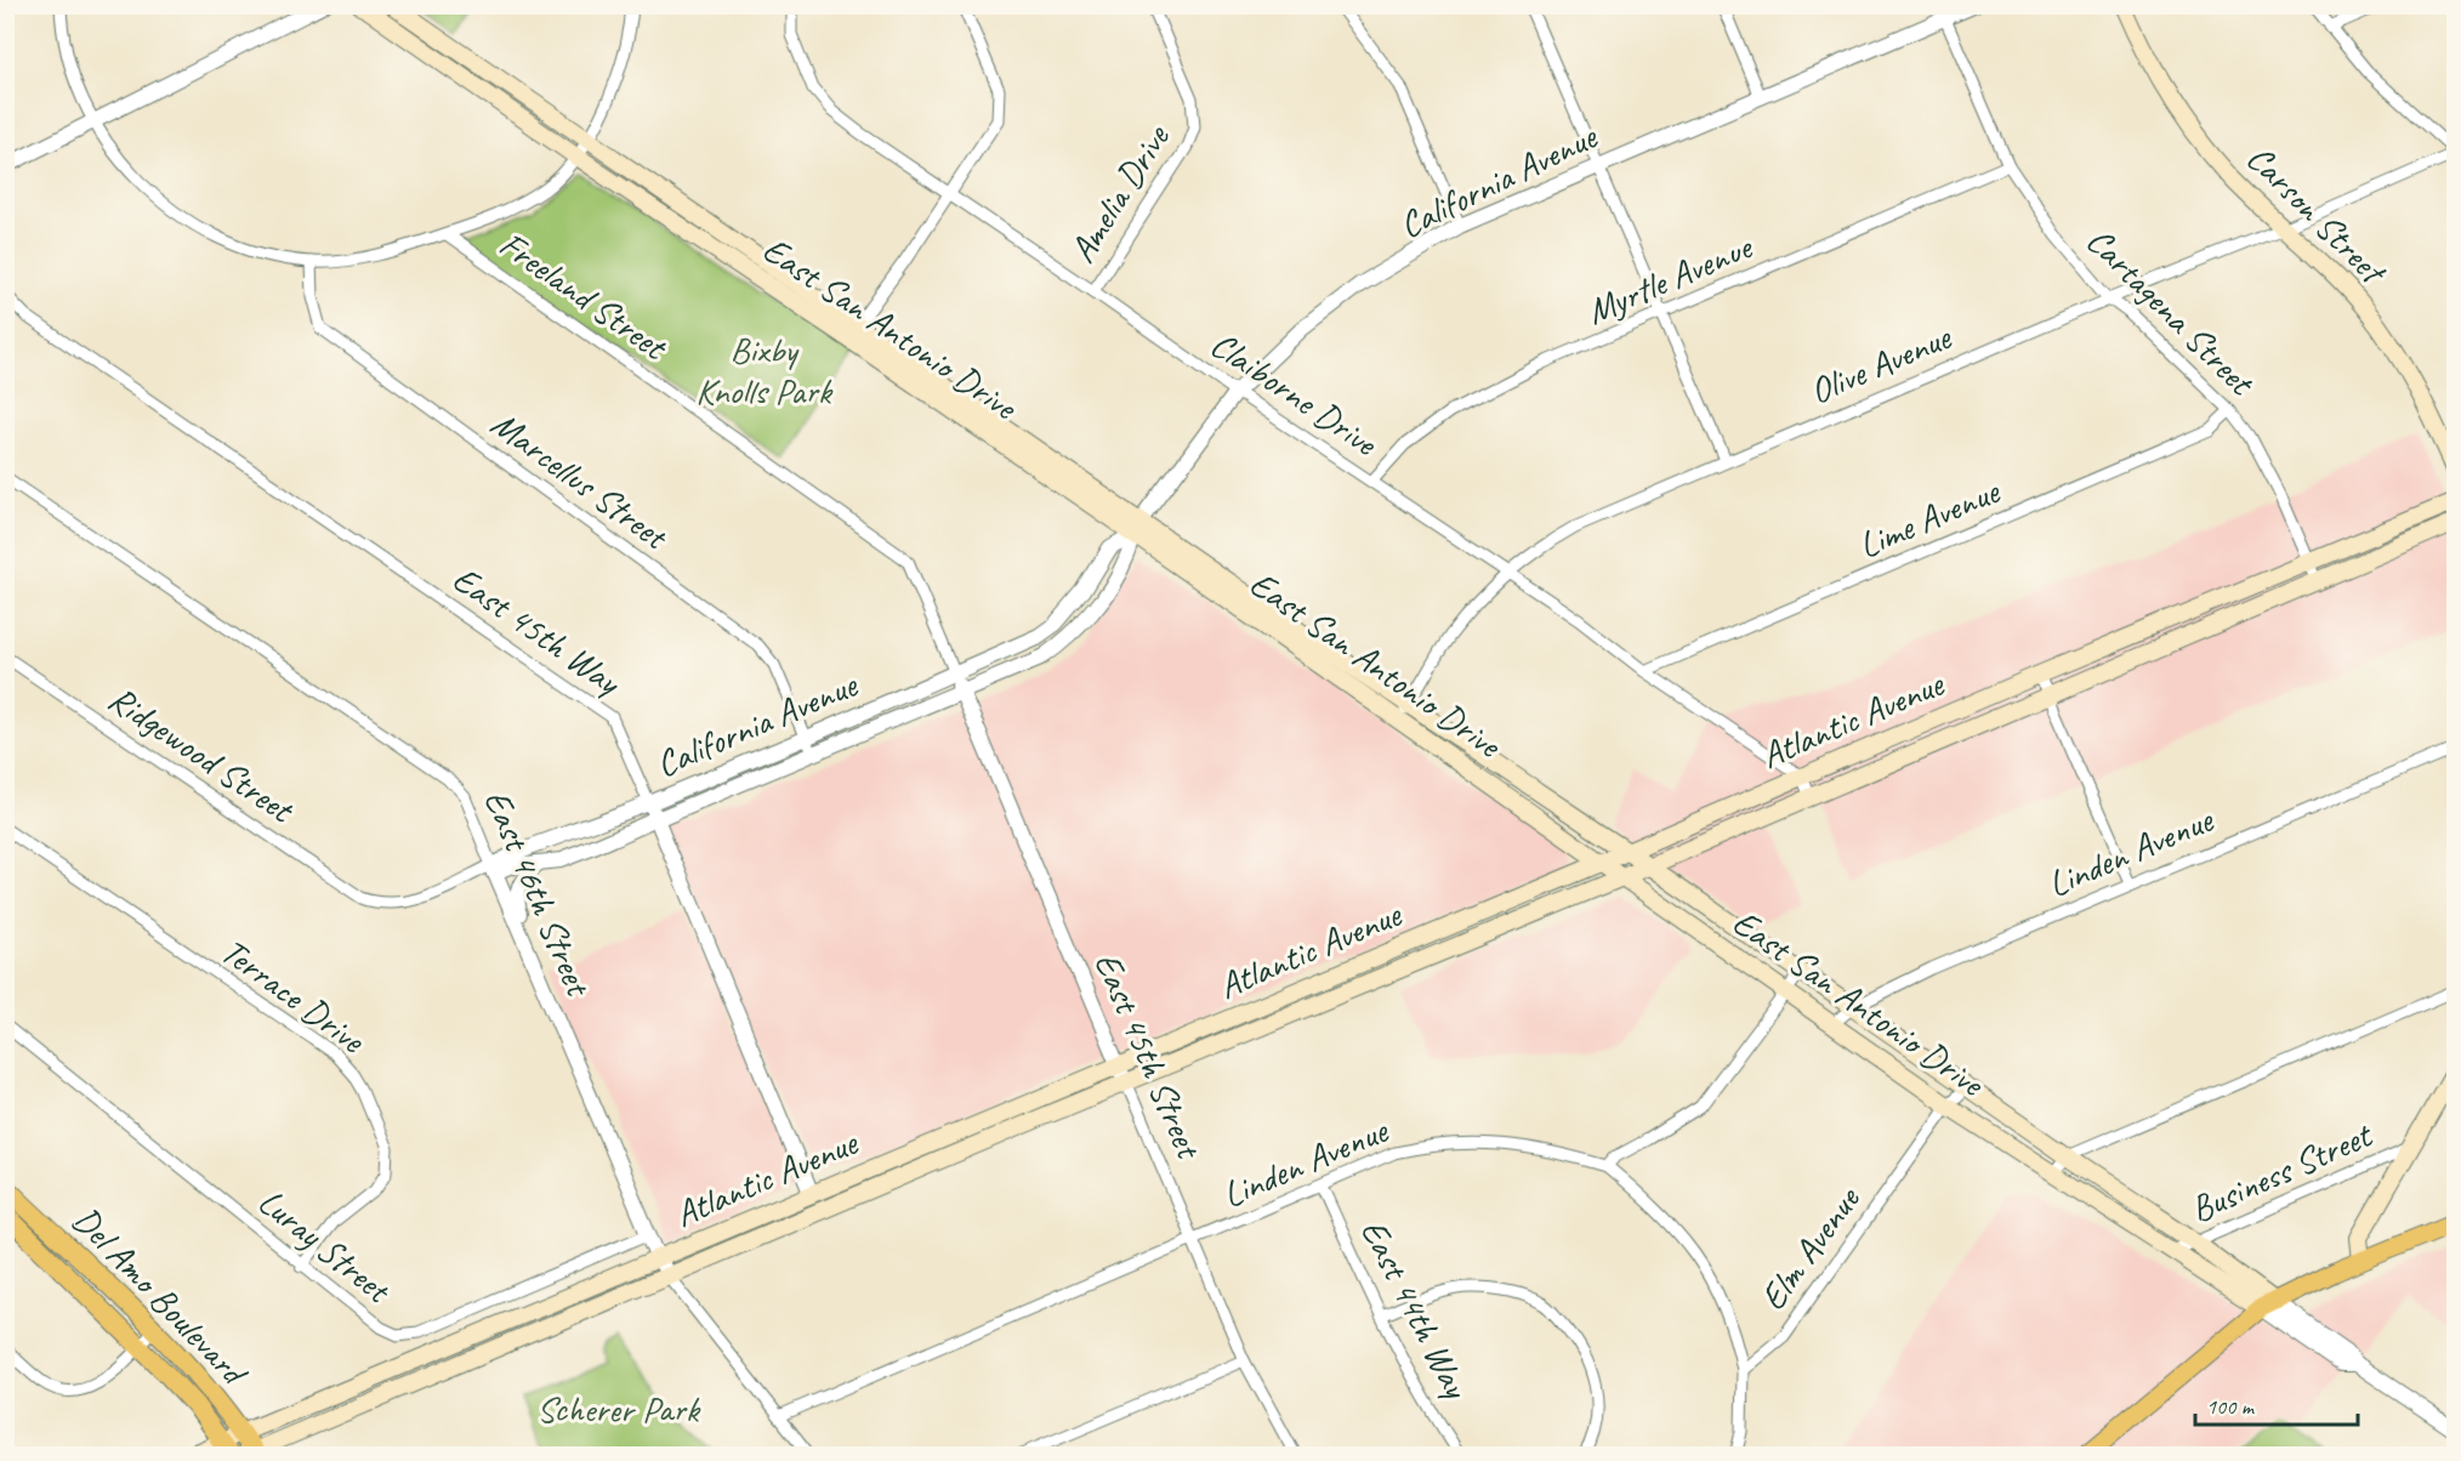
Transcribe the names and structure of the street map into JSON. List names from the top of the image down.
{
  "streets": {
    "main road": [
      "Carson Street",
      "East San Antonio Drive",
      "Atlantic Avenue",
      "Del Amo Boulevard"
    ],
    "street": [
      "California Avenue",
      "Amelia Drive",
      "Myrtle Avenue",
      "Freeland Street",
      "Cartagena Street",
      "Olive Avenue",
      "Claiborne Drive",
      "Marcellus Street",
      "Lime Avenue",
      "East 45th Way",
      "Ridgewood Street",
      "Linden Avenue",
      "East 46th Street",
      "Terrace Drive",
      "East 45th Street",
      "Business Street",
      "Luray Street",
      "Elm Avenue",
      "East 44th Way"
    ]
  },
  "crossings": [
    ["California Avenue", "Freeland Street"],
    ["California Avenue", "Cartagena Street"],
    ["California Avenue", "East San Antonio Drive"],
    ["California Avenue", "Claiborne Drive"],
    ["California Avenue", "Marcellus Street"],
    ["California Avenue", "East 45th Way"],
    ["California Avenue", "Ridgewood Street"],
    ["California Avenue", "East 46th Street"],
    ["California Avenue", "East 45th Street"],
    ["Amelia Drive", "Claiborne Drive"],
    ["Carson Street", "Olive Avenue"],
    ["Myrtle Avenue", "Cartagena Street"],
    ["Myrtle Avenue", "Claiborne Drive"],
    ["Freeland Street", "East 45th Street"],
    ["Cartagena Street", "Olive Avenue"],
    ["Cartagena Street", "Lime Avenue"],
    ["Cartagena Street", "Atlantic Avenue"],
    ["East San Antonio Drive", "Olive Avenue"],
    ["East San Antonio Drive", "Atlantic Avenue"],
    ["East San Antonio Drive", "Linden Avenue"],
    ["East San Antonio Drive", "Business Street"],
    ["East San Antonio Drive", "Elm Avenue"],
    ["Olive Avenue", "Claiborne Drive"],
    ["Claiborne Drive", "Lime Avenue"],
    ["Claiborne Drive", "Atlantic Avenue"],
    ["East 45th Way", "Atlantic Avenue"],
    ["Atlantic Avenue", "East 46th Street"],
    ["Atlantic Avenue", "East 45th Street"],
    ["Atlantic Avenue", "Del Amo Boulevard"],
    ["Linden Avenue", "East 46th Street"],
    ["Linden Avenue", "East 45th Street"],
    ["Linden Avenue", "East 44th Way"],
    ["East 46th Street", "Luray Street"],
    ["Terrace Drive", "Luray Street"]
  ],
  "parks": ["Bixby Knolls Park", "Scherer Park"],
  "scale_bar": "100 m"
}
